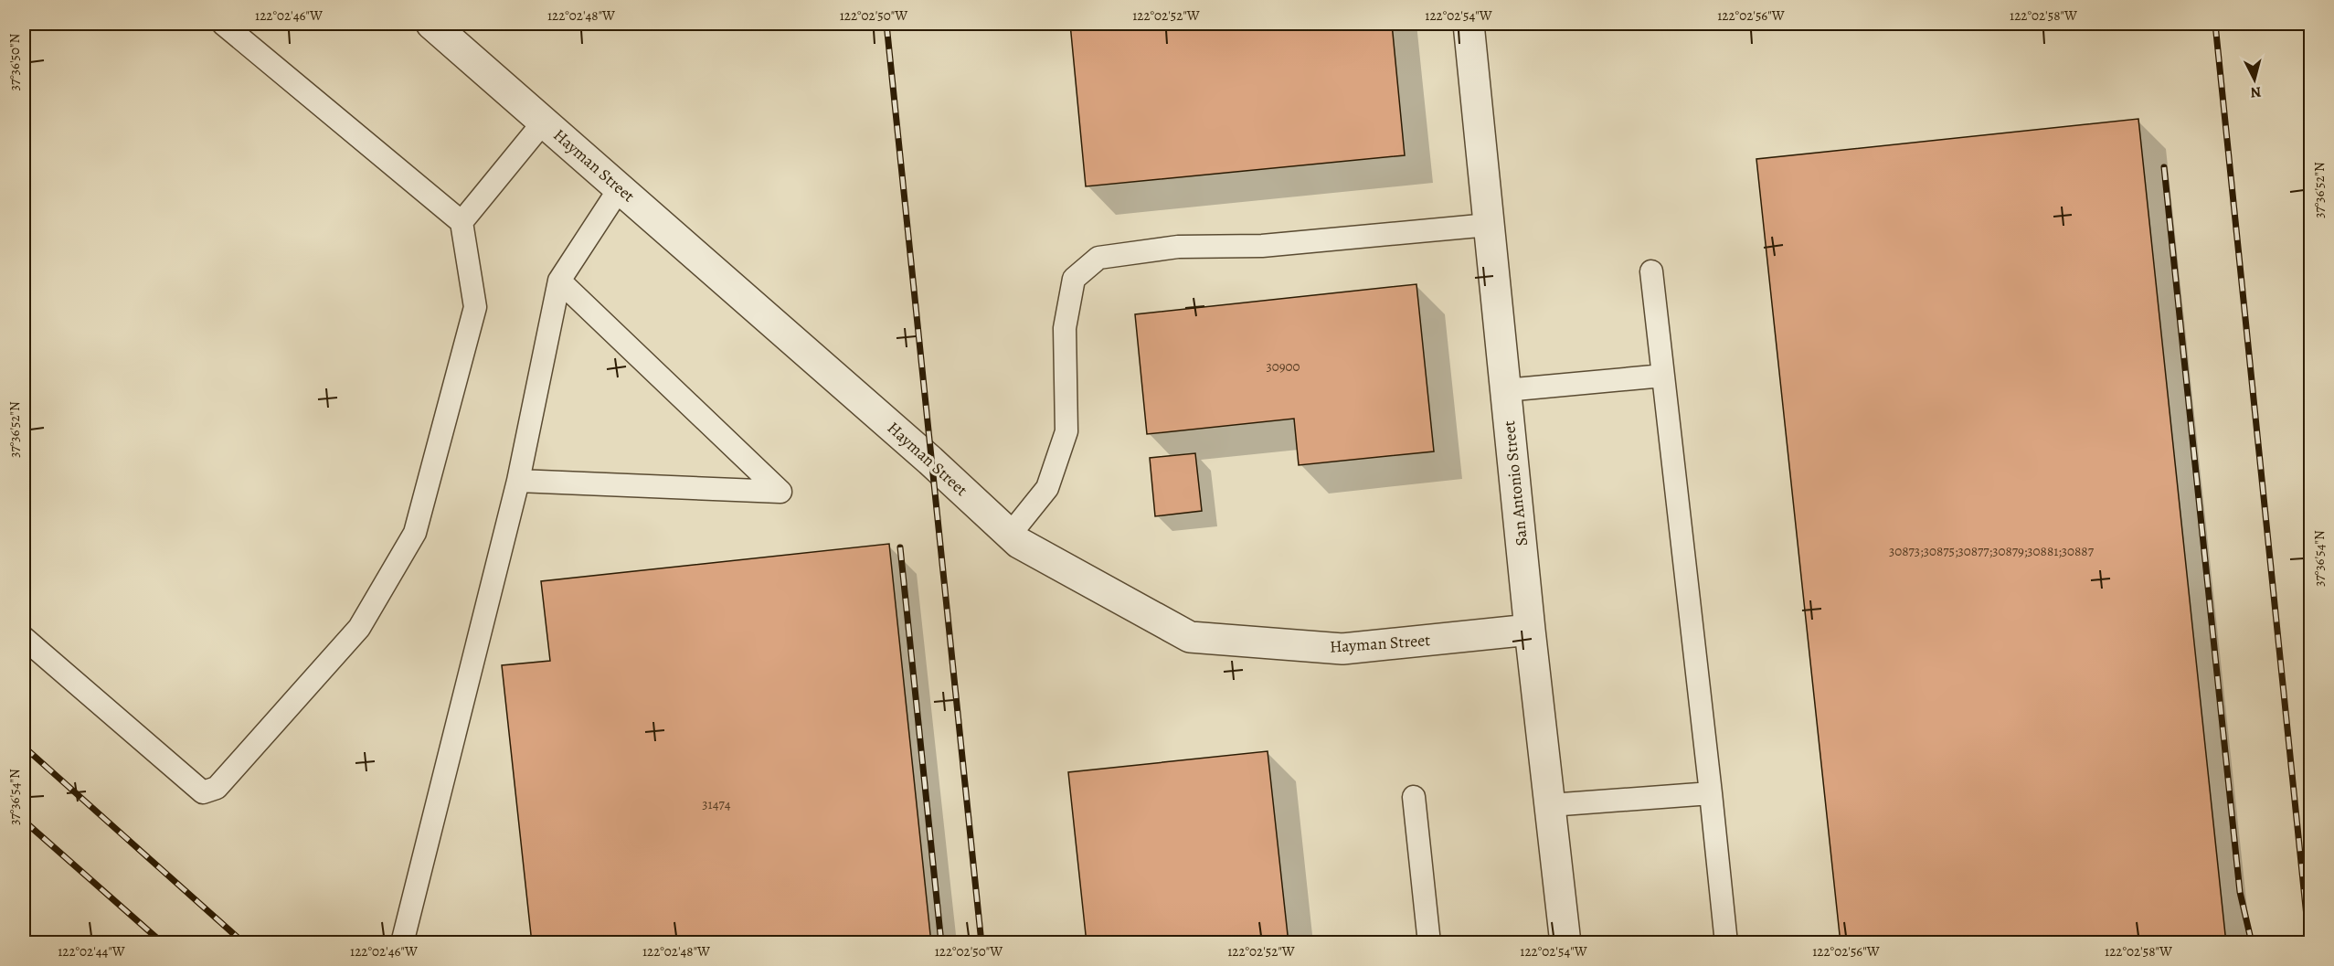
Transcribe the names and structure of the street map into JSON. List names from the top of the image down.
{
  "streets": {
    "street": ["Hayman Street", "San Antonio Street"]
  },
  "crossings": [
    ["Hayman Street", "San Antonio Street"]
  ],
  "house_numbers": ["30900", "30873;30875;30877;30879;30881;30887", "31474"],
  "north": "bottom",
  "coordinates": [
    "122°02'46\"W",
    "122°02'48\"W",
    "122°02'50\"W",
    "122°02'52\"W",
    "122°02'54\"W",
    "122°02'56\"W",
    "122°02'58\"W",
    "37°36'50\"N",
    "37°36'52\"N",
    "37°36'54\"N",
    "122°02'44\"W"
  ]
}
